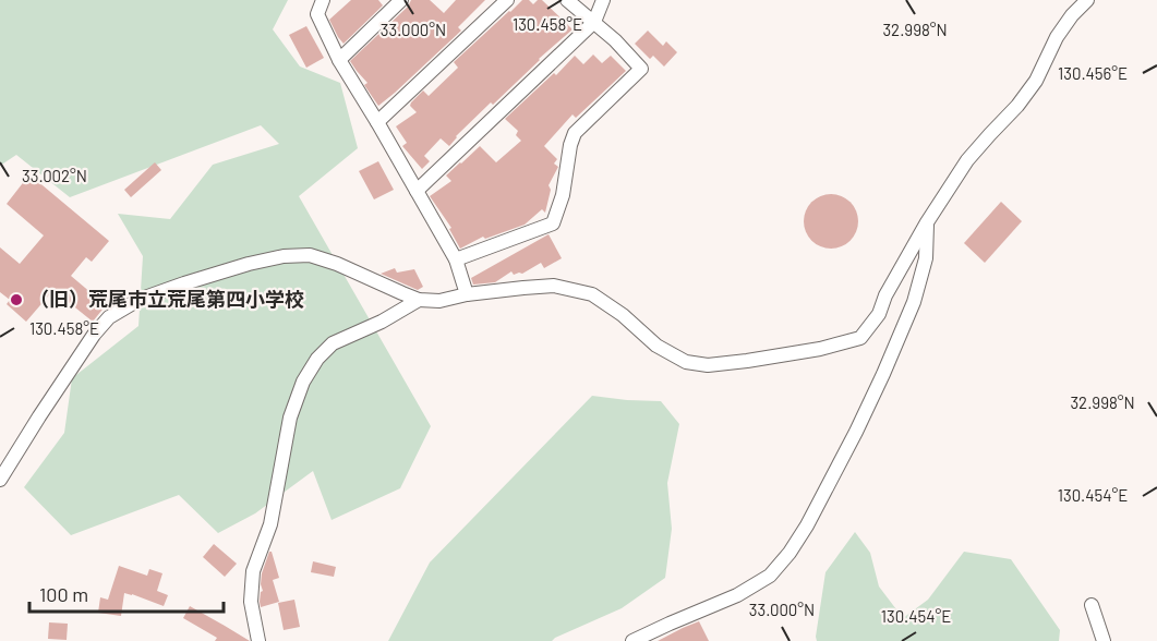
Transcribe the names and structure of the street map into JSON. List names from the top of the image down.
{
  "places": ["（旧）荒尾市立荒尾第四小学校"],
  "scale_bar": "100 m",
  "coordinates": [
    "130.458°E",
    "33.000°N",
    "32.998°N",
    "130.456°E",
    "33.002°N",
    "130.454°E"
  ]
}
